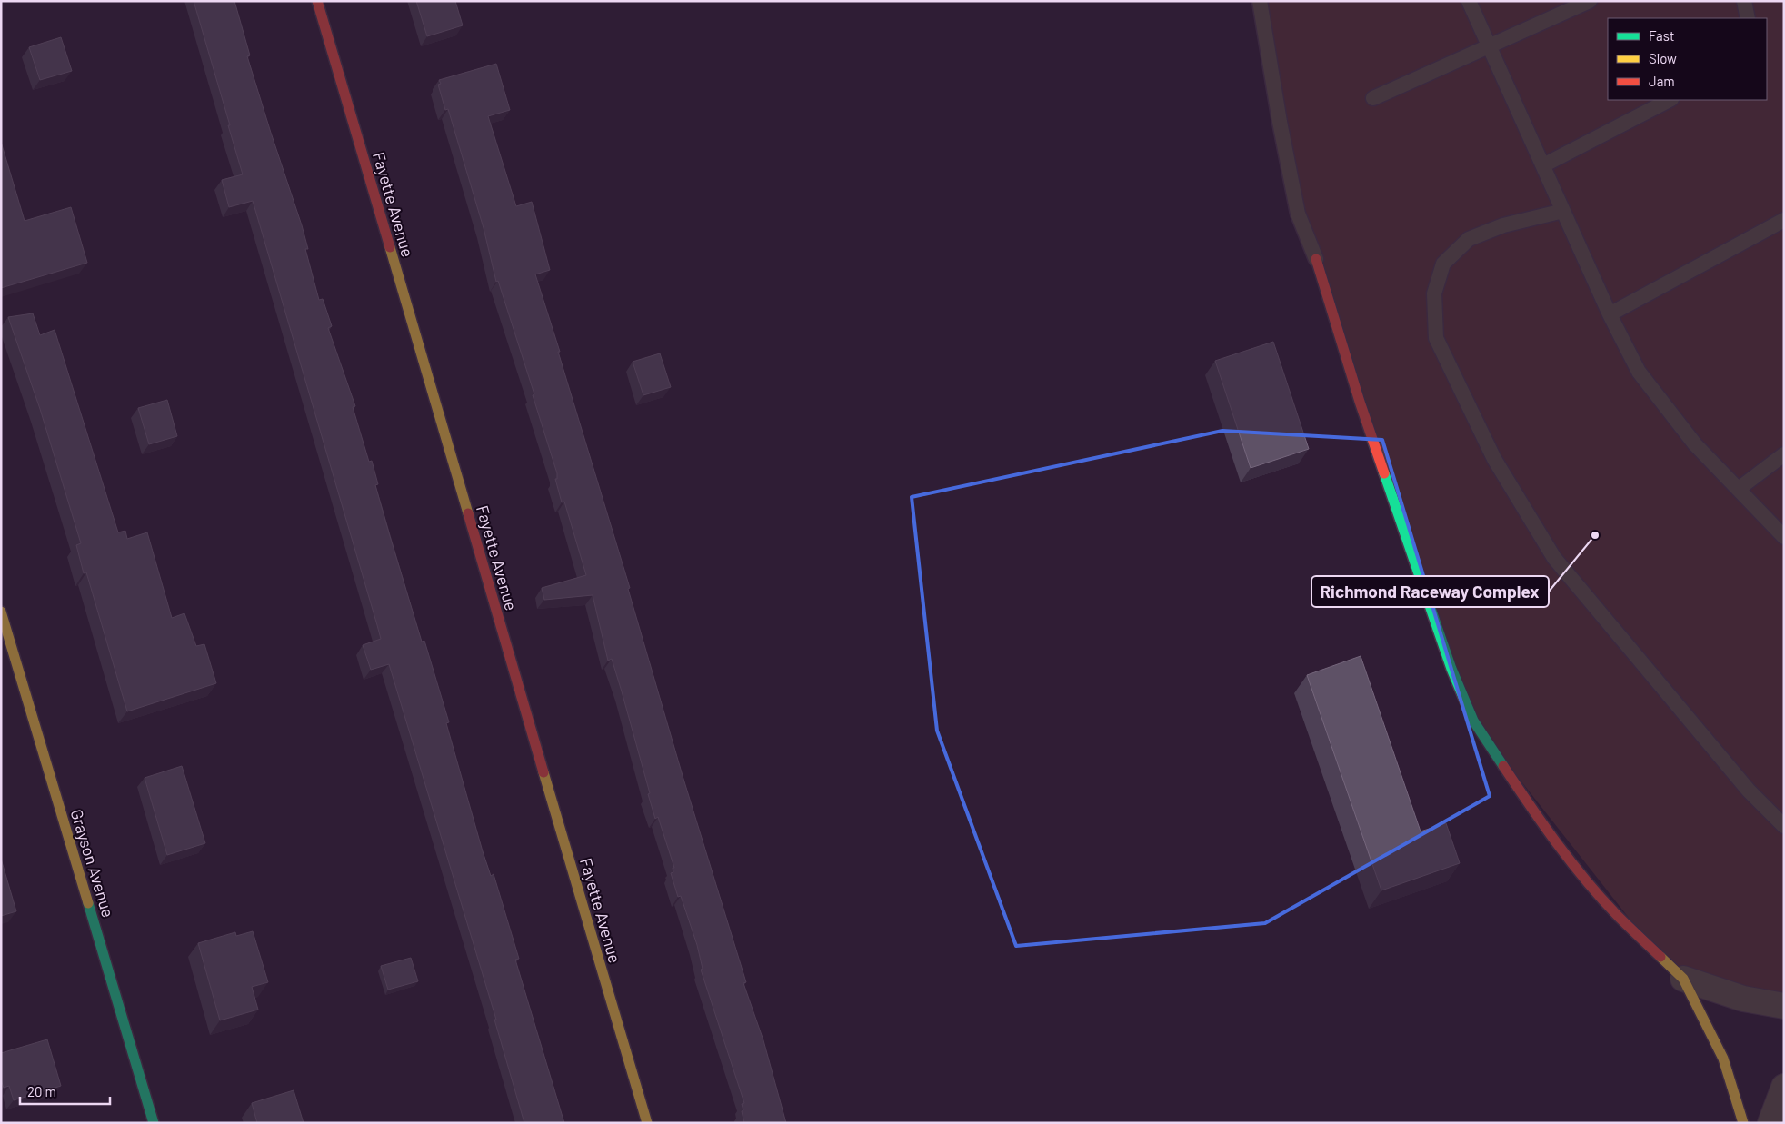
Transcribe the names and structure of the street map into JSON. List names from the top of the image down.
{
  "streets": {
    "street": ["Fayette Avenue", "Grayson Avenue"]
  },
  "places": ["Richmond Raceway Complex"],
  "legend": ["Fast", "Slow", "Jam"],
  "scale_bar": "20 m"
}
